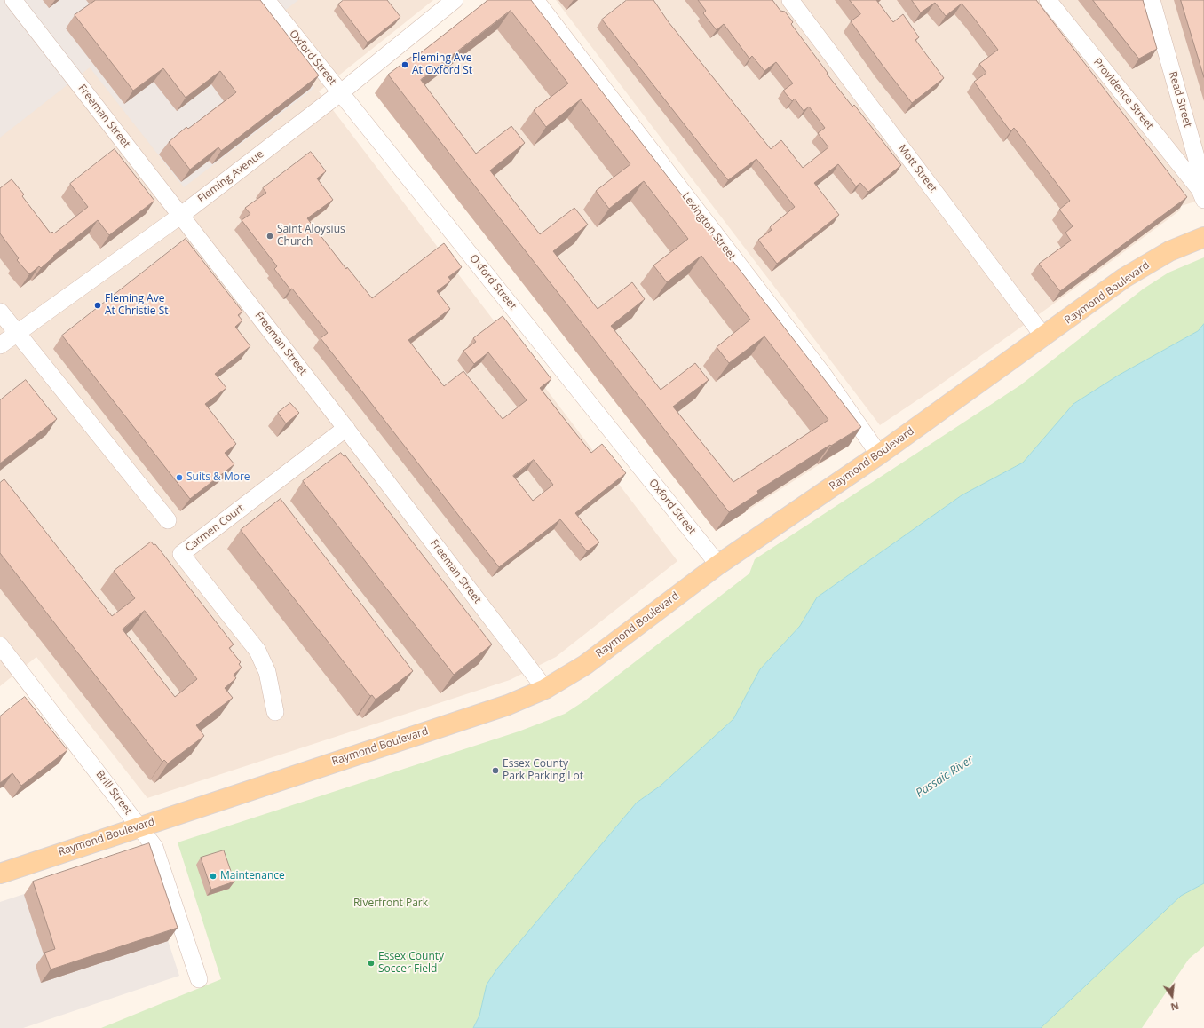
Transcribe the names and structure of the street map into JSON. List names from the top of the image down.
{
  "streets": {
    "main road": ["Raymond Boulevard"],
    "street": [
      "Oxford Street",
      "Providence Street",
      "Read Street",
      "Freeman Street",
      "Mott Street",
      "Fleming Avenue",
      "Lexington Street",
      "Carmen Court",
      "Brill Street"
    ]
  },
  "crossings": [
    ["Oxford Street", "Fleming Avenue"],
    ["Oxford Street", "Raymond Boulevard"],
    ["Providence Street", "Read Street"],
    ["Freeman Street", "Fleming Avenue"],
    ["Freeman Street", "Raymond Boulevard"],
    ["Freeman Street", "Carmen Court"],
    ["Mott Street", "Raymond Boulevard"],
    ["Lexington Street", "Raymond Boulevard"],
    ["Raymond Boulevard", "Brill Street"]
  ],
  "water": ["Passaic River"],
  "parks": ["Riverfront Park"],
  "places": [
    "Fleming Ave At Oxford St",
    "Saint Aloysius Church",
    "Fleming Ave At Christie St",
    "Suits & More",
    "Essex County Park Parking Lot",
    "Maintenance",
    "Essex County Soccer Field"
  ],
  "north": "bottom"
}
